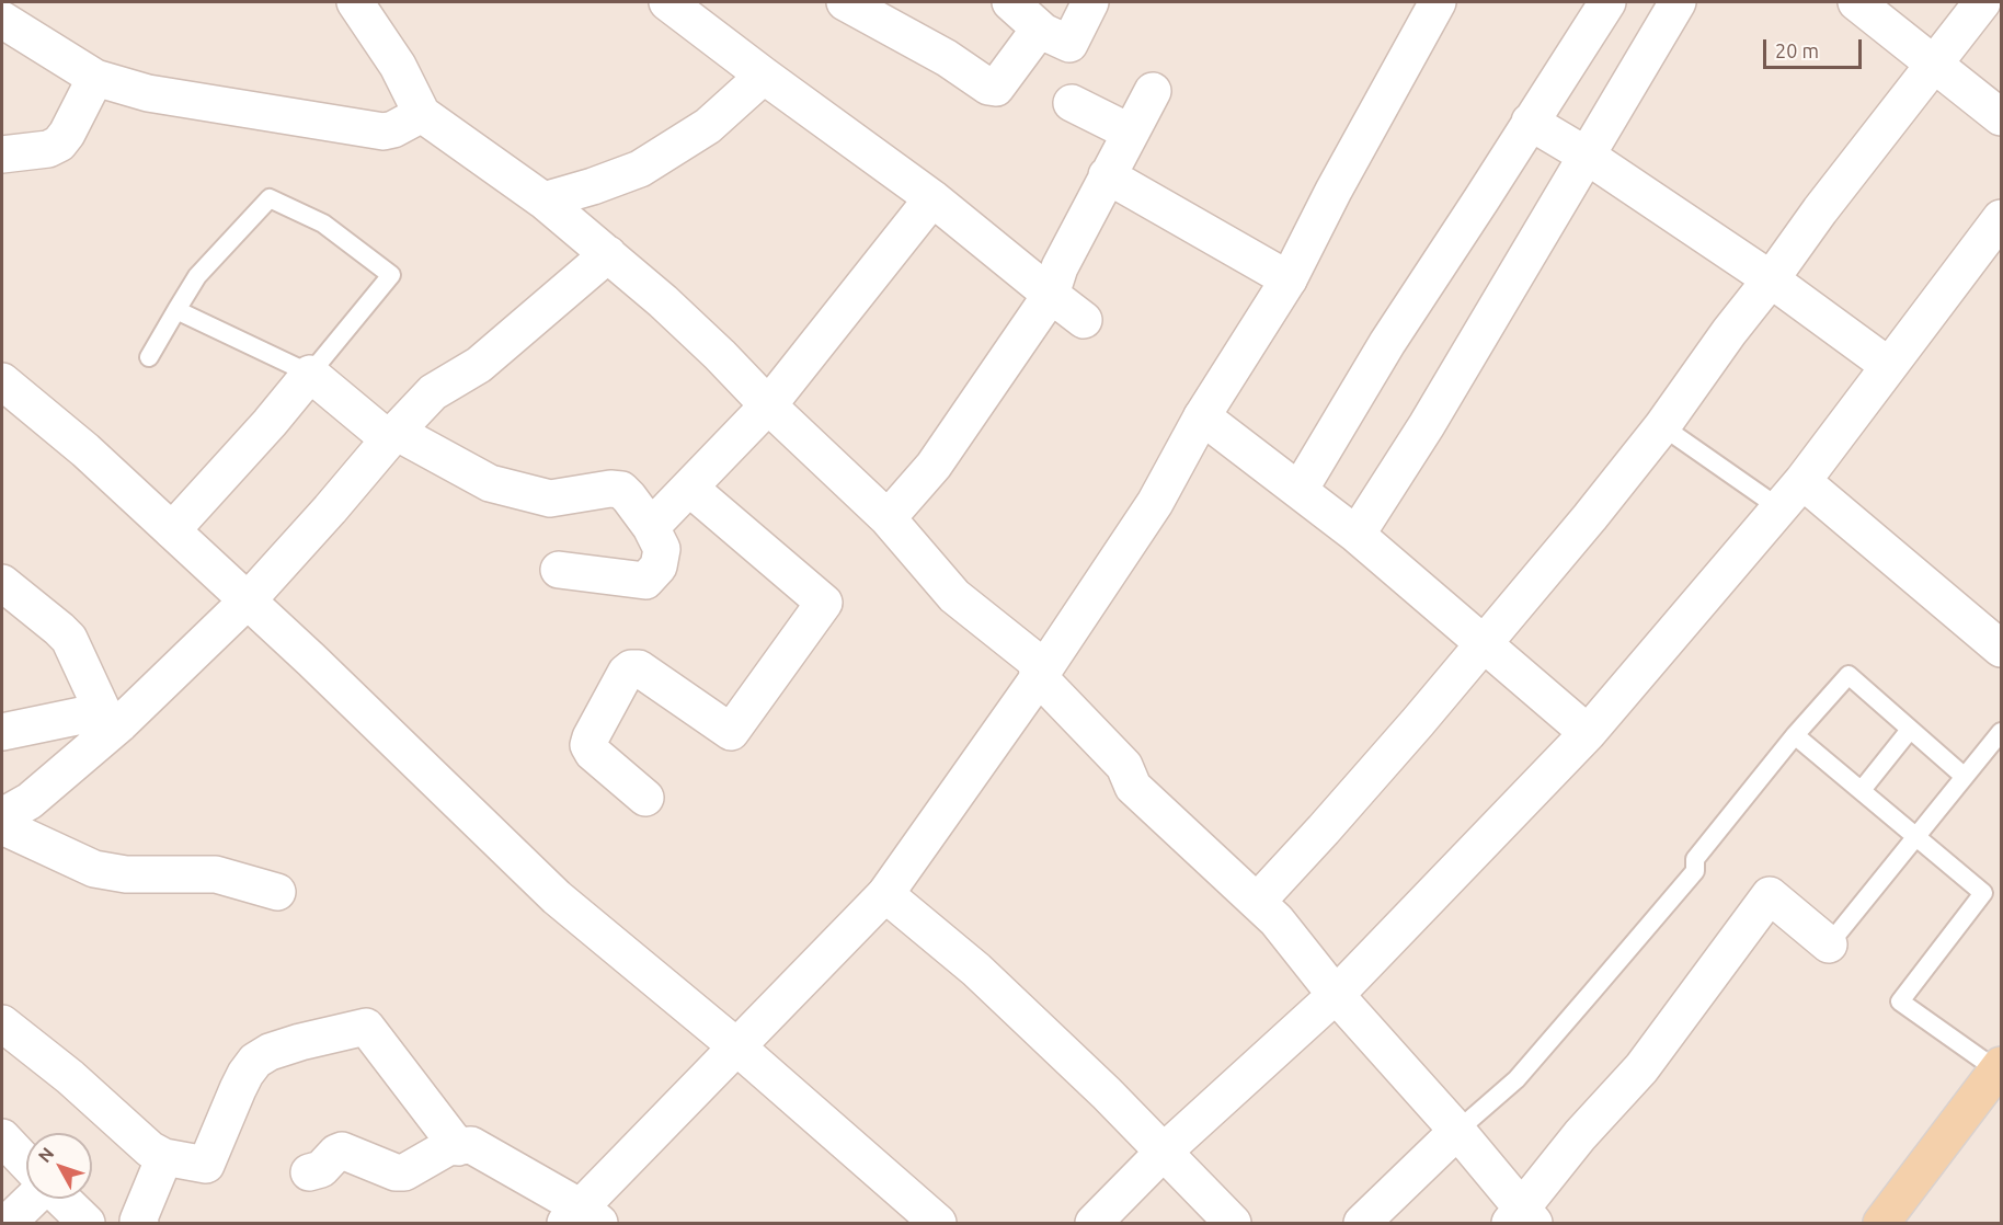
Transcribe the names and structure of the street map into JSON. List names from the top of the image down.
{
  "scale_bar": "20 m",
  "north": "top left"
}
